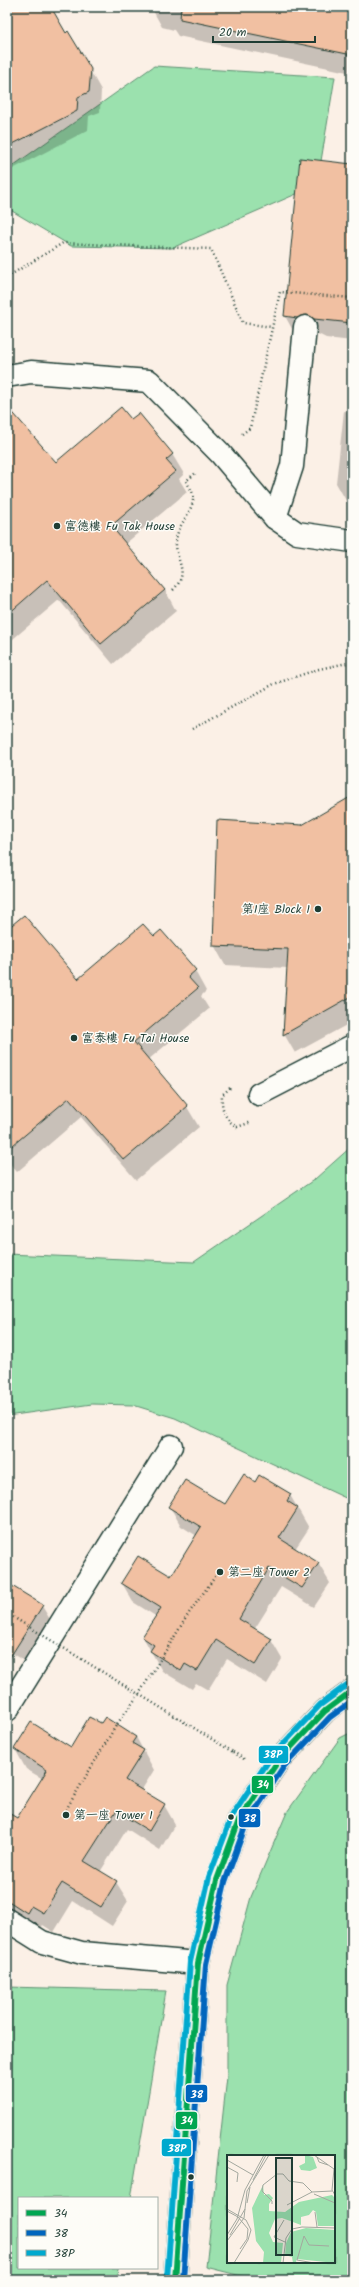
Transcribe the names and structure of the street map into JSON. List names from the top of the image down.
{
  "places": [
    "富德樓 Fu Tak House",
    "第1座 Block 1",
    "富泰樓 Fu Tai House",
    "第二座 Tower 2",
    "第一座 Tower 1"
  ],
  "lines": ["transit line 38P", "transit line 34", "transit line 38"],
  "legend": ["34", "38", "38P"],
  "scale_bar": "20 m"
}
